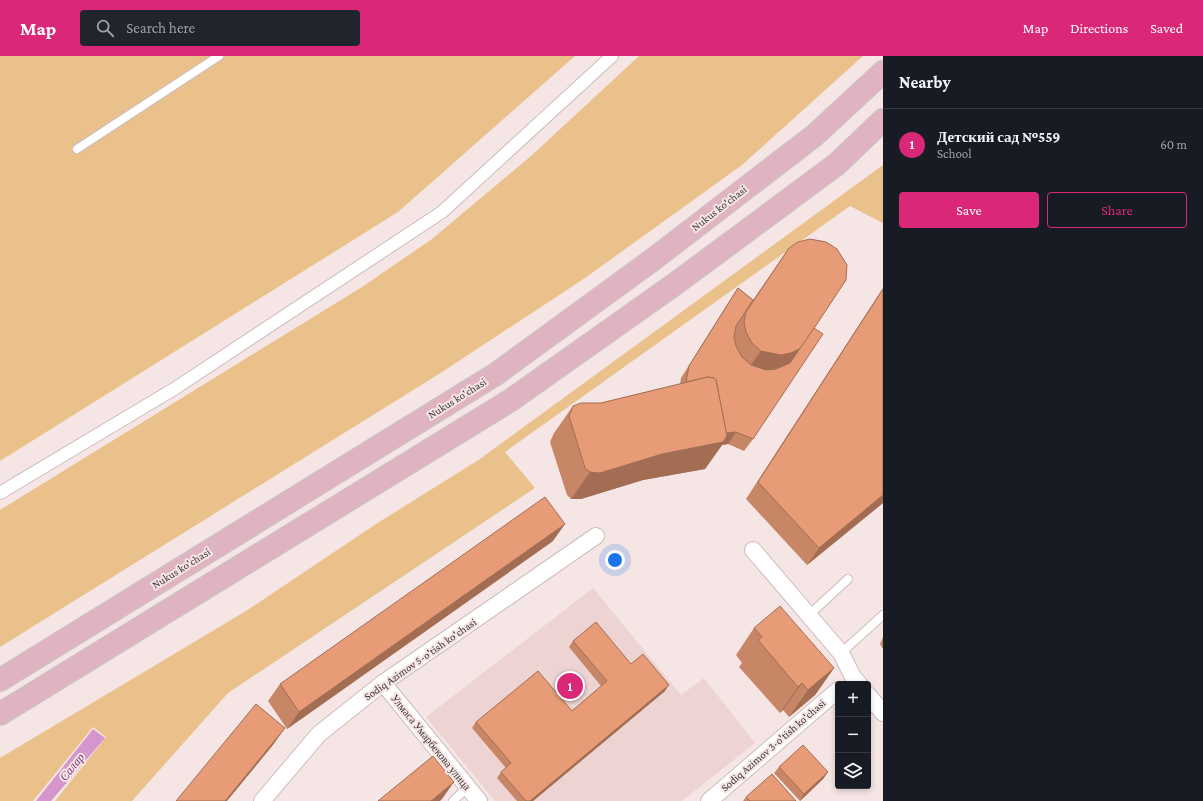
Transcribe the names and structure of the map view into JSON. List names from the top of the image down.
{
  "streets": {
    "main road": ["Nukus ko'chasi"],
    "street": ["Sodiq Azimov 5-o'tish ko'chasi", "Улмаса Умарбекова улица", "Sodiq Azimov 3-o'tish ko'chasi"]
  },
  "crossings": [
    ["Sodiq Azimov 5-o'tish ko'chasi", "Улмаса Умарбекова улица"]
  ],
  "water": ["Салар"],
  "page": {
    "header": "Map",
    "search": "Search here",
    "nav": ["Map", "Directions", "Saved"],
    "heading": "Nearby",
    "list": [
      {
        "mark": "1",
        "name": "Детский сад №559",
        "note": "School",
        "value": "60 m"
      }
    ],
    "buttons": ["Save", "Share"],
    "pins": "1",
    "map_buttons": ["+", "−"]
  }
}
